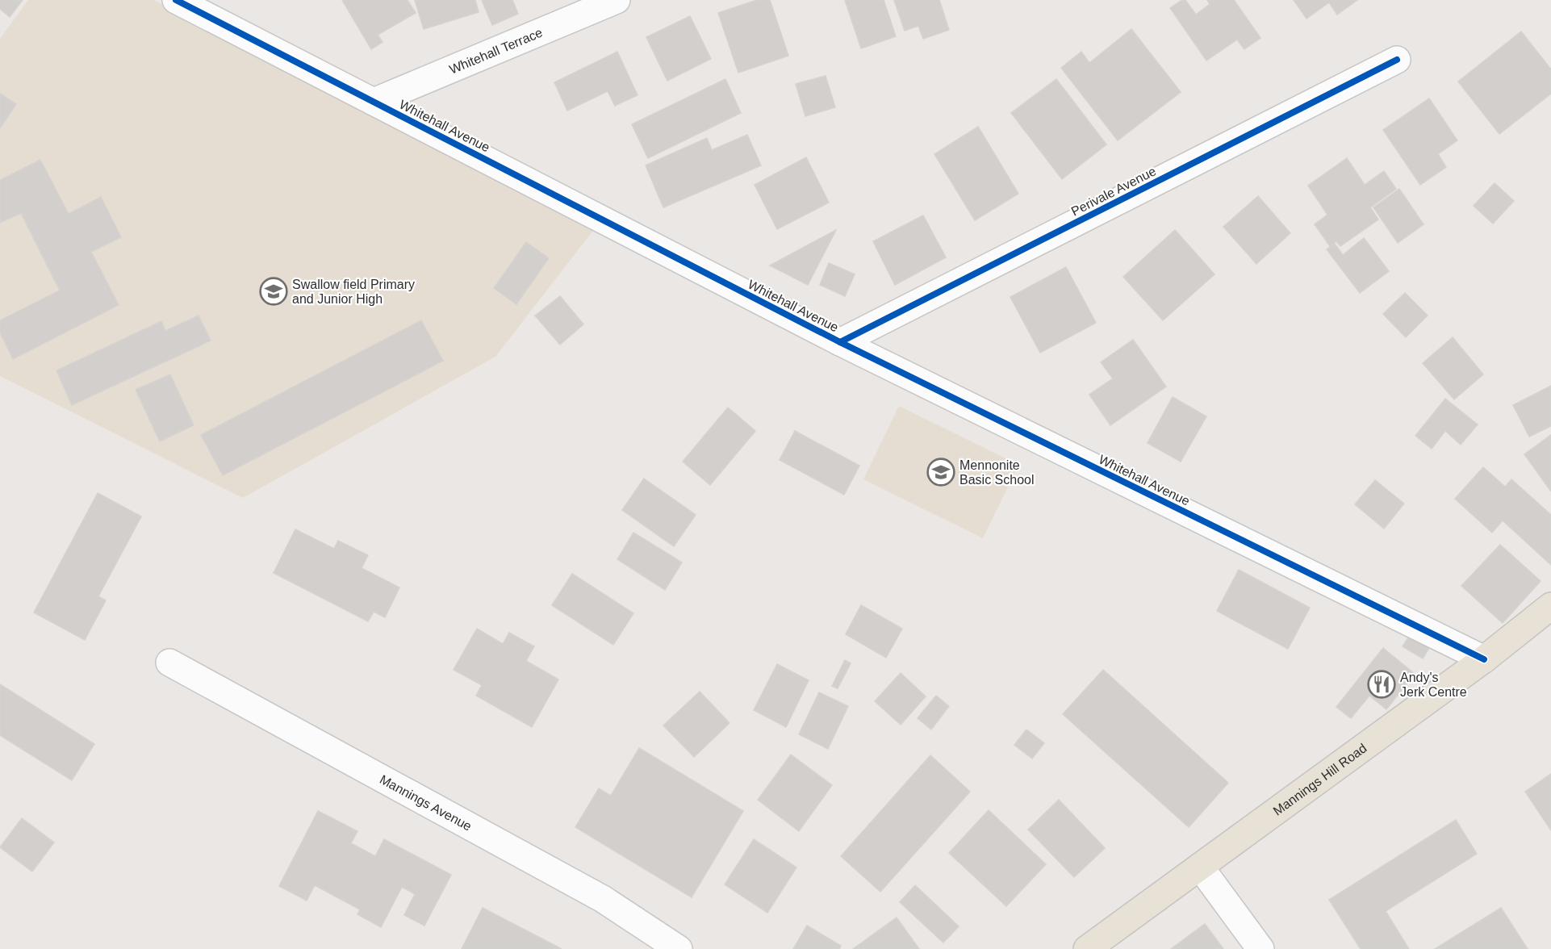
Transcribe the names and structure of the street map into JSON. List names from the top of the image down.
{
  "streets": {
    "main road": ["Mannings Hill Road"],
    "street": [
      "Whitehall Terrace",
      "Whitehall Avenue",
      "Perivale Avenue",
      "Mannings Avenue"
    ]
  },
  "crossings": [
    ["Whitehall Terrace", "Whitehall Avenue"],
    ["Whitehall Avenue", "Perivale Avenue"],
    ["Whitehall Avenue", "Mannings Hill Road"]
  ],
  "places": {
    "school or university": ["Swallow field Primary and Junior High", "Mennonite Basic School"],
    "restaurant": ["Andy's Jerk Centre"]
  }
}
